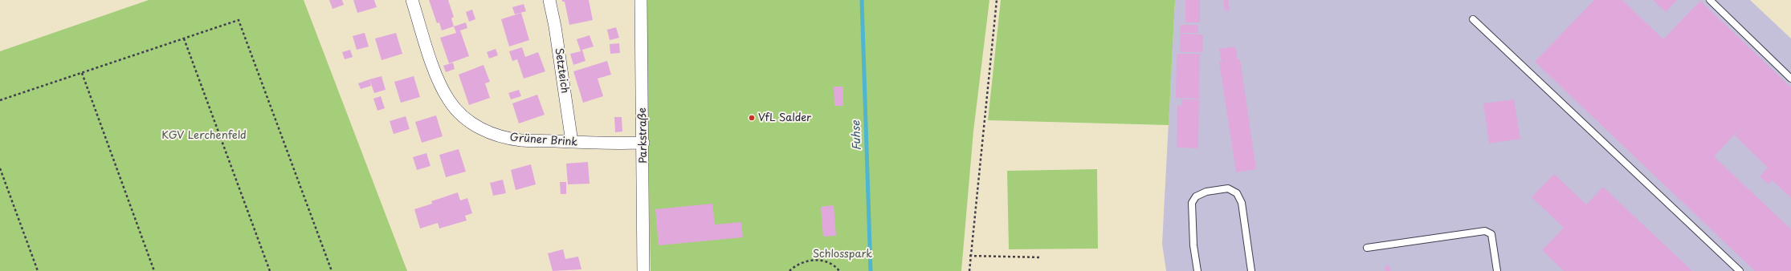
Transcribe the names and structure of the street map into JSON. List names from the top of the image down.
{
  "streets": {
    "street": ["Setzteich", "Parkstraße", "Grüner Brink"]
  },
  "crossings": [
    ["Setzteich", "Grüner Brink"],
    ["Parkstraße", "Grüner Brink"]
  ],
  "water": ["Fuhse"],
  "parks": ["KGV Lerchenfeld", "Schlosspark"],
  "places": ["VfL Salder"]
}
